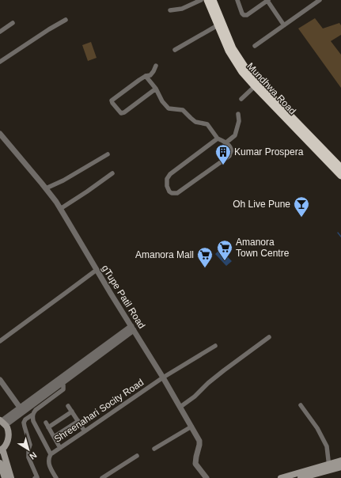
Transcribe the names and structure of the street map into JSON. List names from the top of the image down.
{
  "streets": {
    "highway": ["Mundhwa Road"],
    "street": ["gTupe Patil Road", "Shreenahari Socity Road"]
  },
  "crossings": [
    ["gTupe Patil Road", "Shreenahari Socity Road"]
  ],
  "places": {
    "building": ["Kumar Prospera"],
    "bar": ["Oh Live Pune"],
    "supermarket": ["Amanora Town Centre", "Amanora Mall"]
  },
  "north": "bottom right"
}
